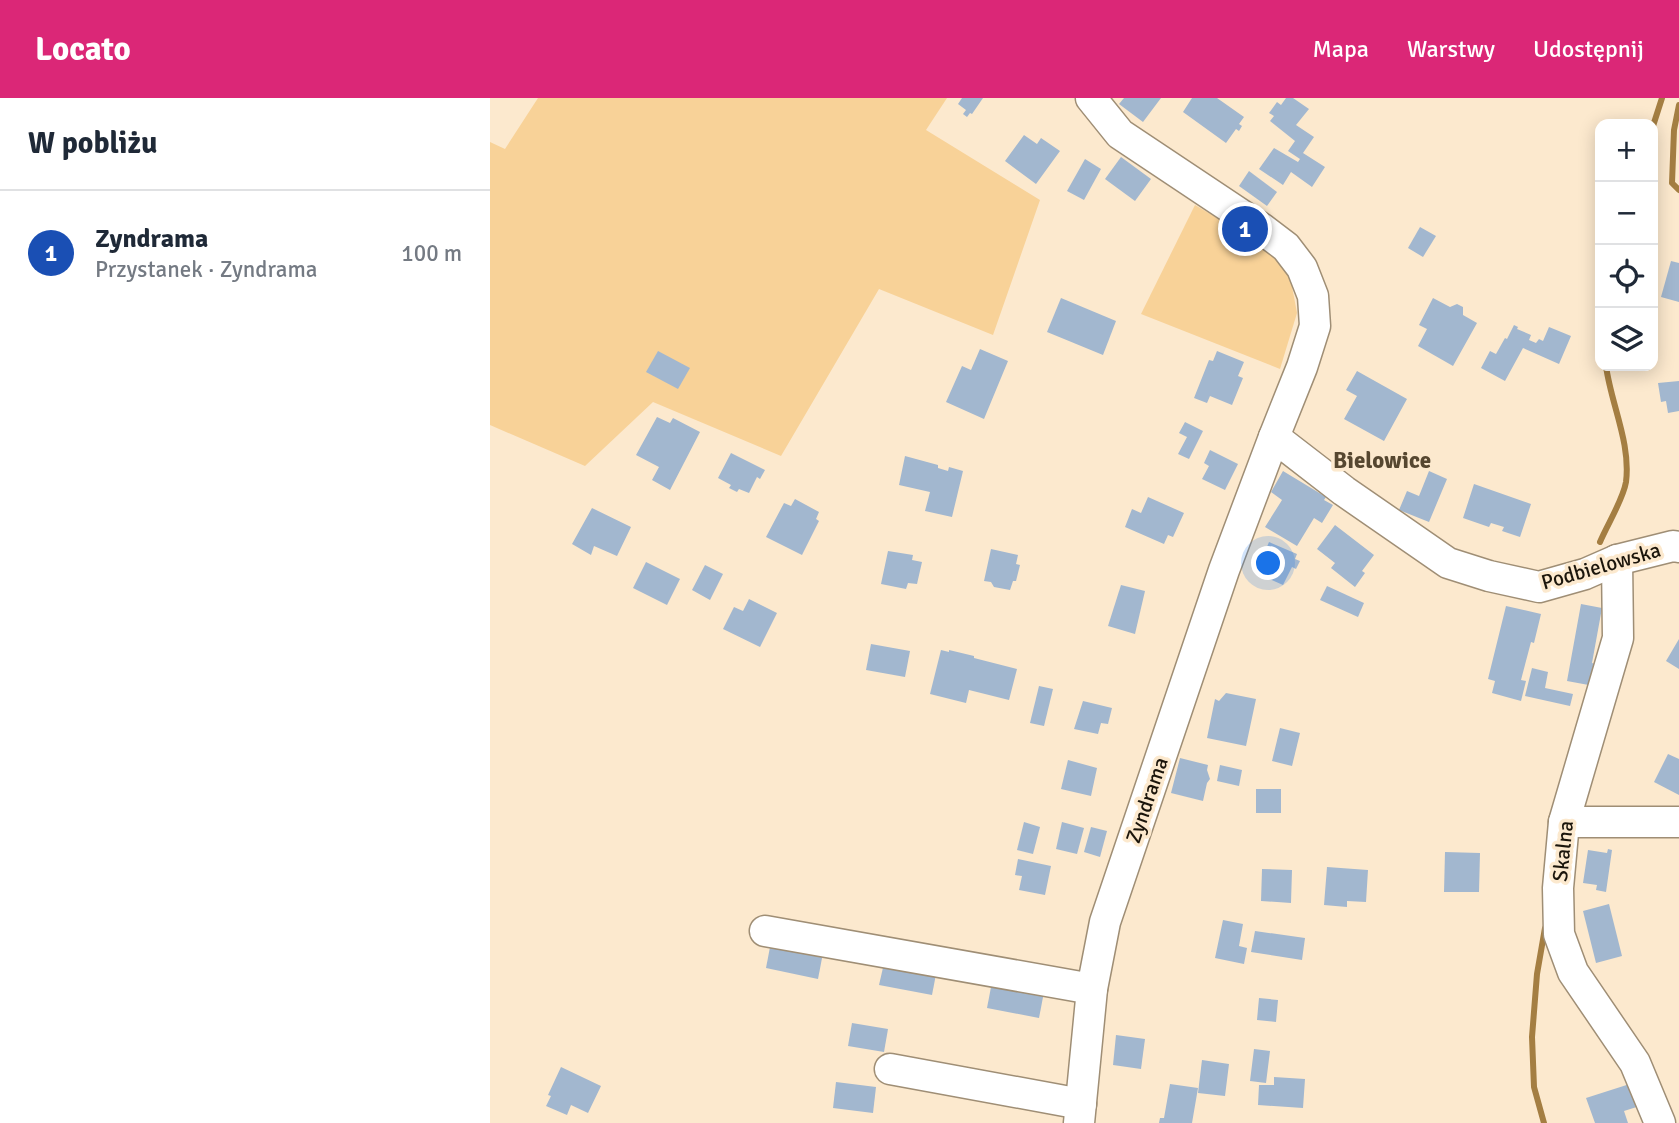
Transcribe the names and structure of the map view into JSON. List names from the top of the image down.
{
  "streets": {
    "street": ["Podbielowska", "Zyndrama", "Skalna"]
  },
  "crossings": [
    ["Podbielowska", "Zyndrama"],
    ["Podbielowska", "Skalna"]
  ],
  "districts": ["Bielowice"],
  "page": {
    "header": "Locato",
    "nav": ["Mapa", "Warstwy", "Udostępnij"],
    "heading": "W pobliżu",
    "map_buttons": ["+", "−"],
    "list": [
      {
        "mark": "1",
        "name": "Zyndrama",
        "note": "Przystanek · Zyndrama",
        "value": "100 m"
      }
    ],
    "pins": "1"
  }
}
